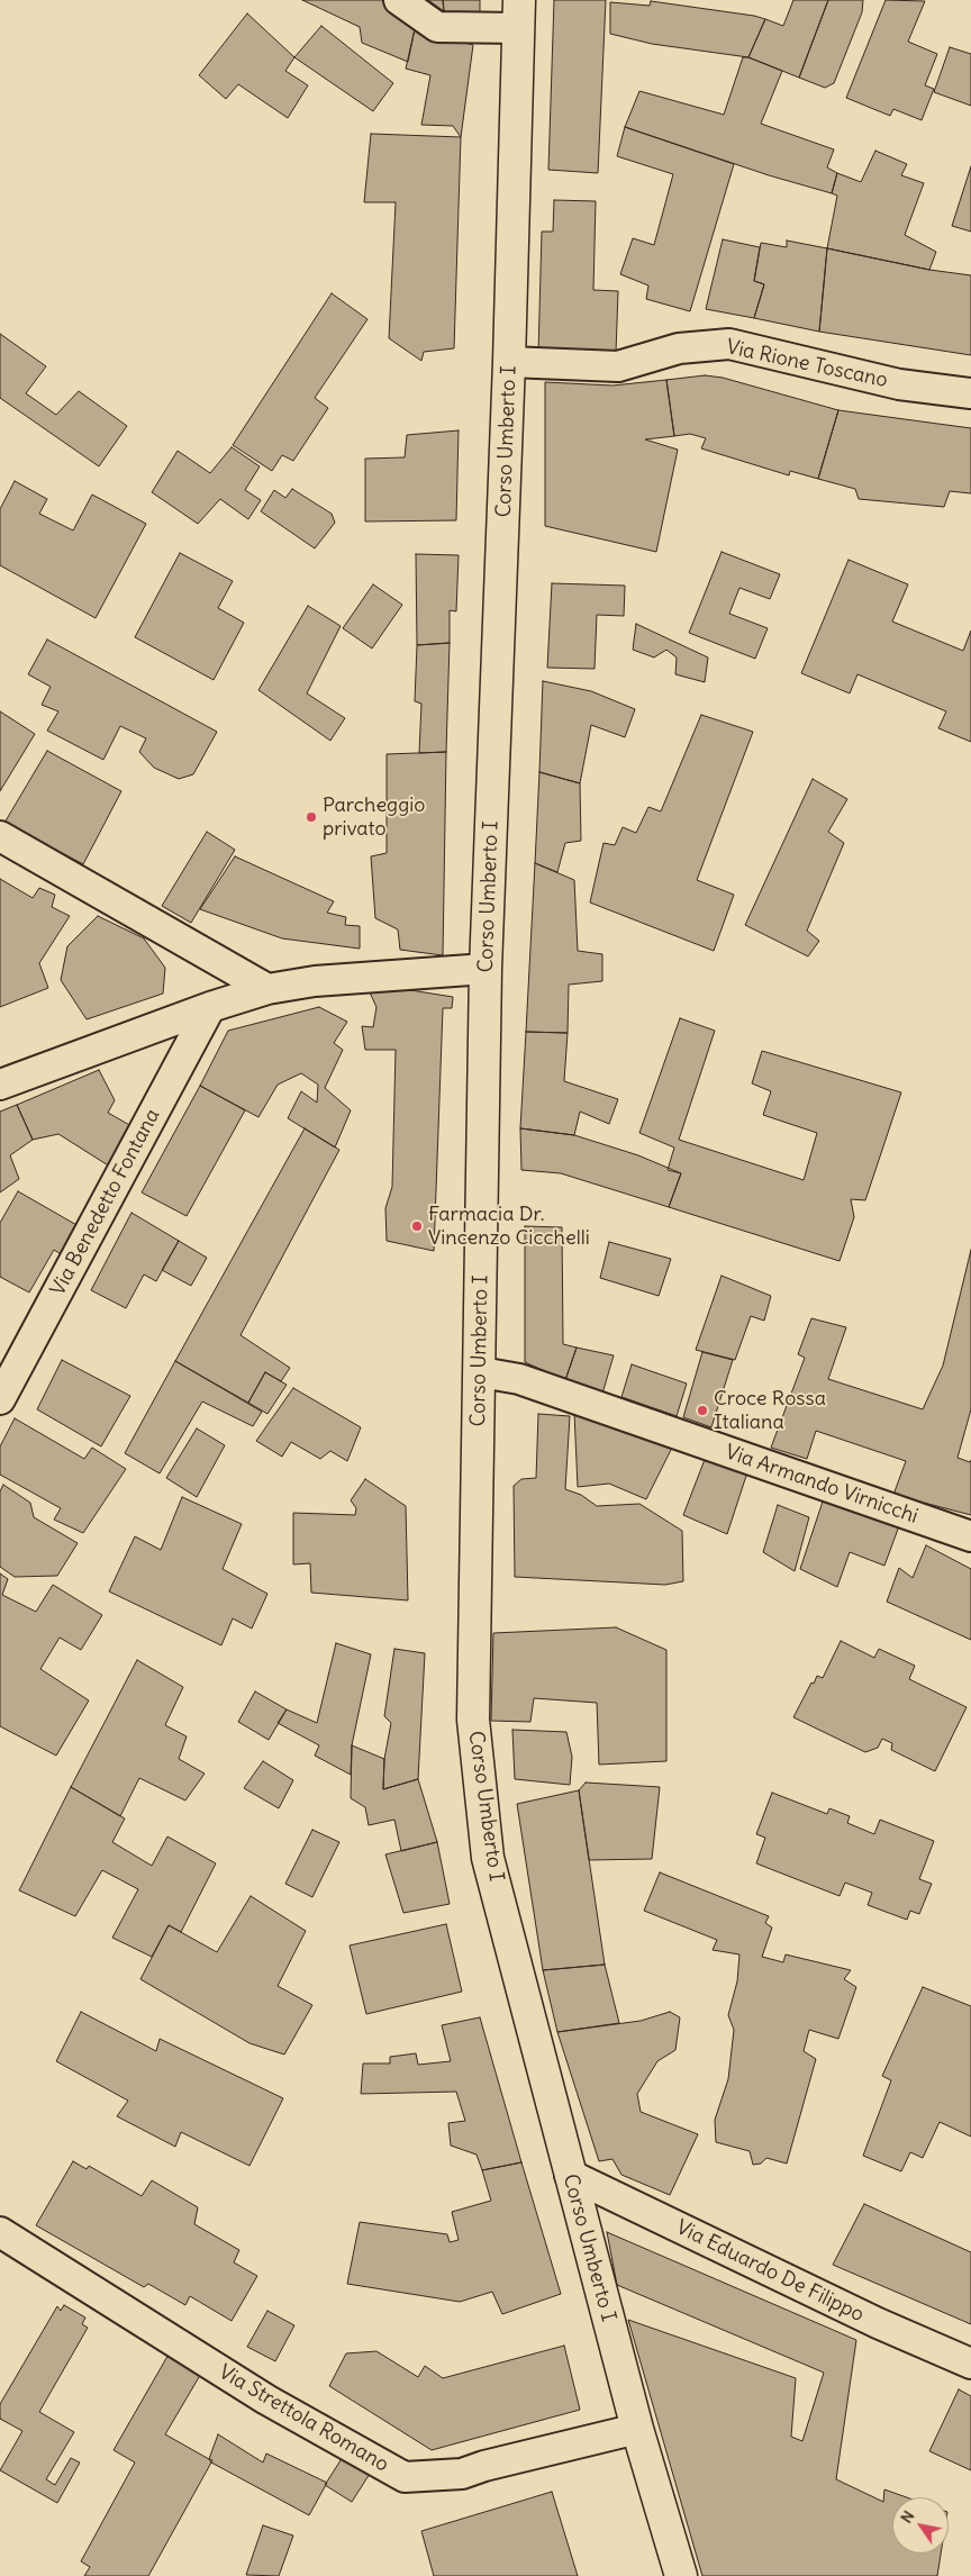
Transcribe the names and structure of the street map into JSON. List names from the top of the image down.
{
  "streets": {
    "main road": ["Corso Umberto I"],
    "street": [
      "Via Rione Toscano",
      "Via Benedetto Fontana",
      "Via Armando Virnicchi",
      "Via Eduardo De Filippo",
      "Via Strettola Romano"
    ]
  },
  "crossings": [
    ["Via Rione Toscano", "Corso Umberto I"],
    ["Corso Umberto I", "Via Armando Virnicchi"],
    ["Corso Umberto I", "Via Eduardo De Filippo"],
    ["Corso Umberto I", "Via Strettola Romano"]
  ],
  "places": ["Parcheggio privato", "Farmacia Dr. Vincenzo Cicchelli", "Croce Rossa Italiana"],
  "north": "top left"
}
